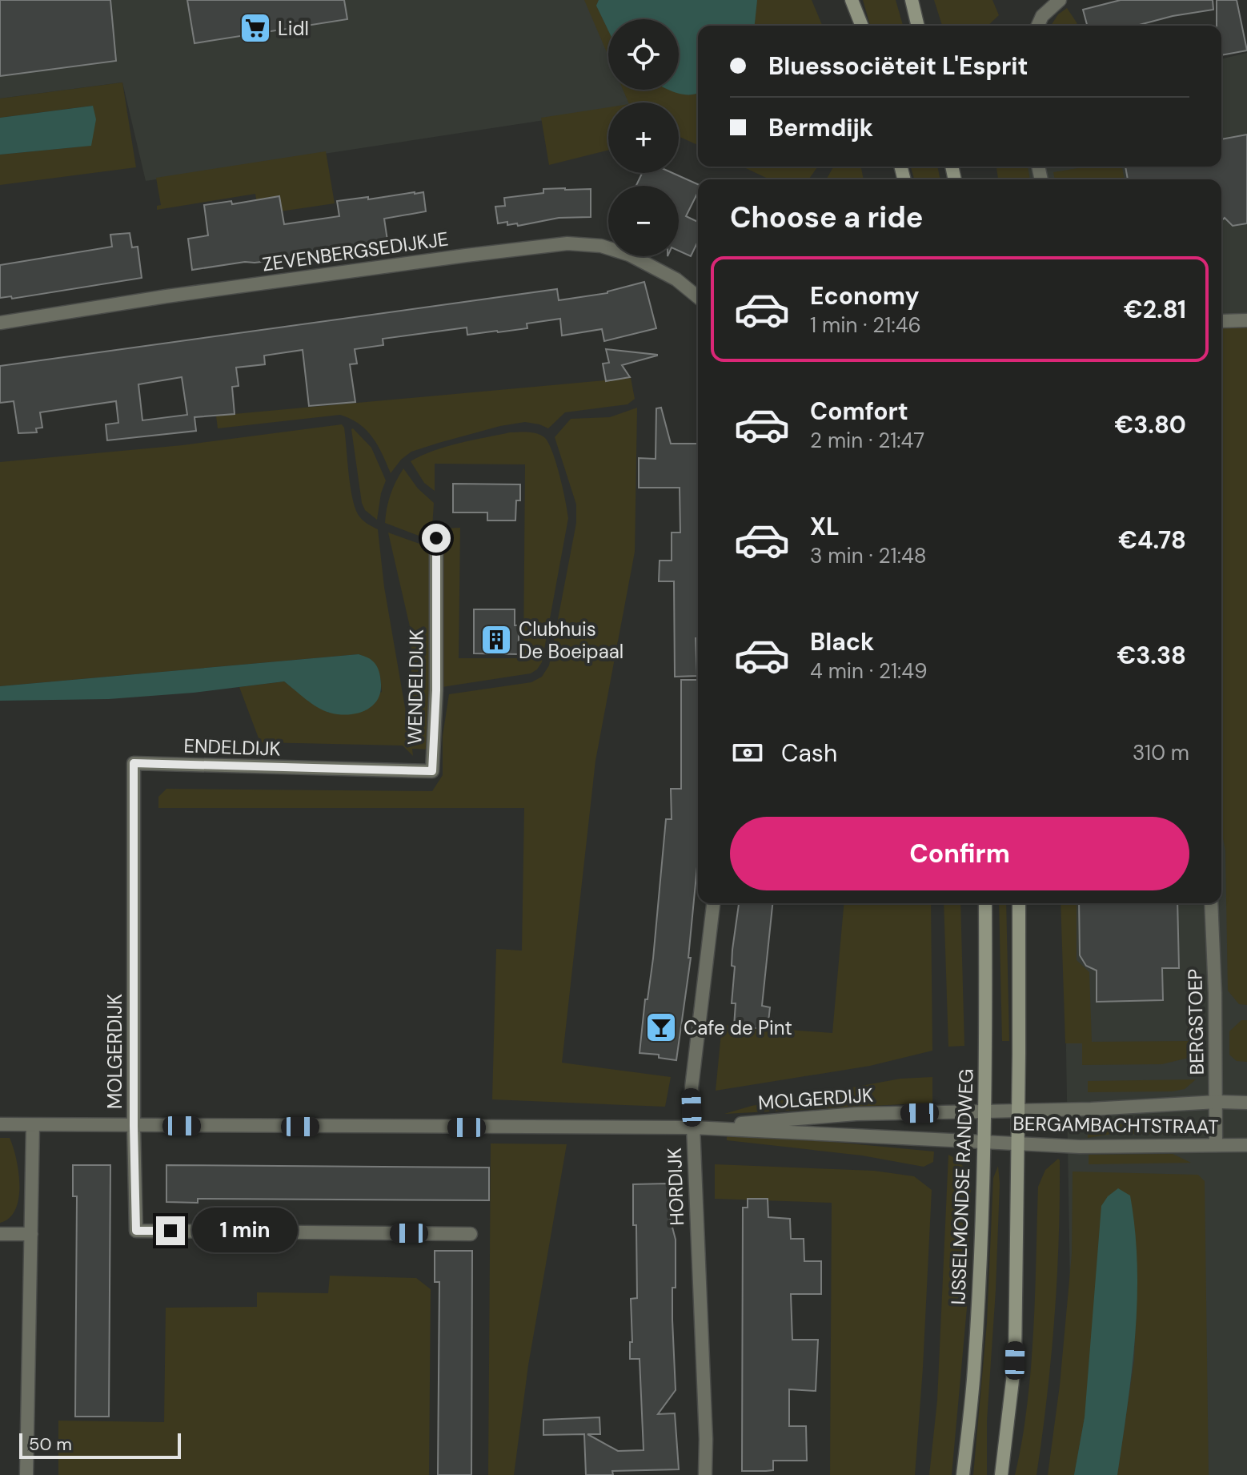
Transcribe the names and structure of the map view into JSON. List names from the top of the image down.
{
  "streets": {
    "main road": ["IJSSELMONDSE RANDWEG"],
    "street": [
      "ZEVENBERGSEDIJKJE",
      "WENDELDIJK",
      "ENDELDIJK",
      "BERGSTOEP",
      "MOLGERDIJK",
      "BERGAMBACHTSTRAAT",
      "HORDIJK"
    ]
  },
  "crossings": [
    ["WENDELDIJK", "ENDELDIJK"],
    ["ENDELDIJK", "MOLGERDIJK"],
    ["BERGSTOEP", "BERGAMBACHTSTRAAT"],
    ["MOLGERDIJK", "BERGAMBACHTSTRAAT"],
    ["MOLGERDIJK", "HORDIJK"],
    ["MOLGERDIJK", "IJSSELMONDSE RANDWEG"],
    ["BERGAMBACHTSTRAAT", "IJSSELMONDSE RANDWEG"]
  ],
  "places": {
    "supermarket": ["Lidl"],
    "building": ["Clubhuis De Boeipaal"],
    "bar": ["Cafe de Pint"]
  },
  "scale_bar": "50 m",
  "page": {
    "map_buttons": ["+", "−"],
    "banner": ["Bluessociëteit L'Esprit", "Bermdijk"],
    "heading": "Choose a ride",
    "list": [
      {
        "name": "Economy",
        "note": "1 min · 21:46",
        "value": "€2.81"
      },
      {
        "name": "Comfort",
        "note": "2 min · 21:47",
        "value": "€3.80"
      },
      {
        "name": "XL",
        "note": "3 min · 21:48",
        "value": "€4.78"
      },
      {
        "name": "Black",
        "note": "4 min · 21:49",
        "value": "€3.38"
      }
    ],
    "pay": ["Cash", "310 m"],
    "buttons": "Confirm",
    "bubble": "1 min",
    "scale": "50 m"
  }
}
